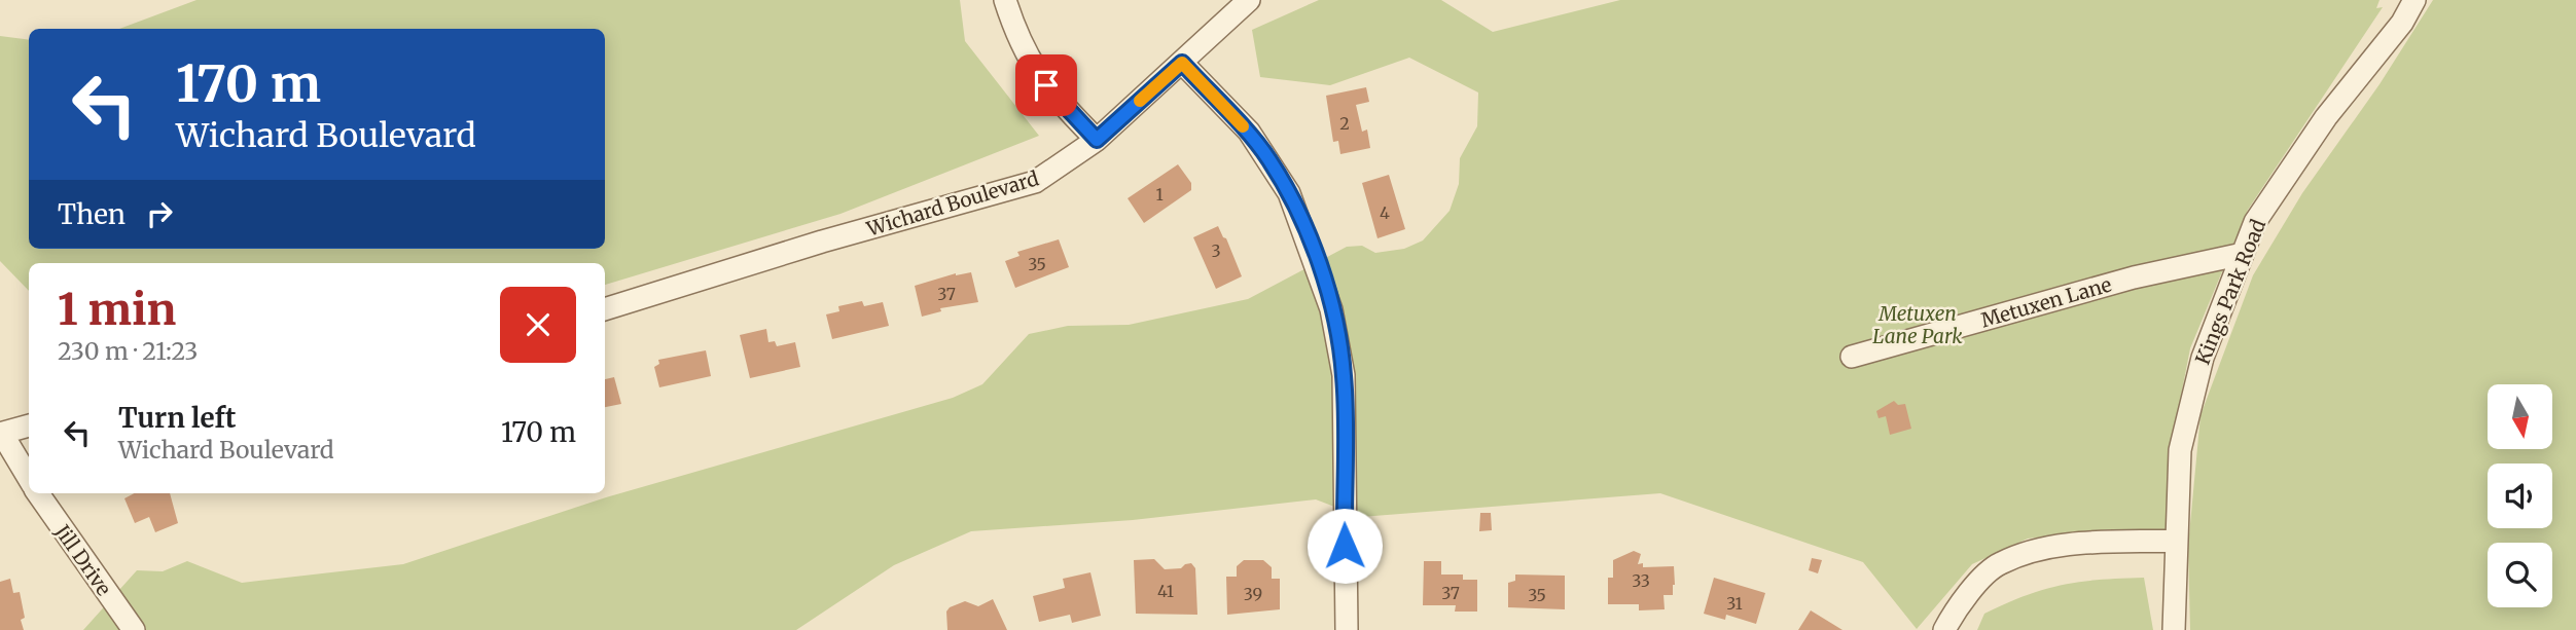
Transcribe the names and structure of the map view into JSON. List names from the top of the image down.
{
  "streets": {
    "street": [
      "Wichard Boulevard",
      "Kings Park Road",
      "Metuxen Lane",
      "Jill Drive"
    ]
  },
  "crossings": [
    ["Kings Park Road", "Metuxen Lane"]
  ],
  "parks": ["Metuxen Lane Park"],
  "house_numbers": [
    "2",
    "1",
    "4",
    "3",
    "35",
    "37",
    "33",
    "41",
    "37",
    "39",
    "35",
    "31"
  ],
  "north": "bottom",
  "page": {
    "turn": ["170 m", "Wichard Boulevard"],
    "then": "Then",
    "heading": ["1 min", "230 m · 21:23"],
    "list": [
      {
        "name": "Turn left",
        "note": "Wichard Boulevard",
        "value": "170 m"
      }
    ]
  }
}
